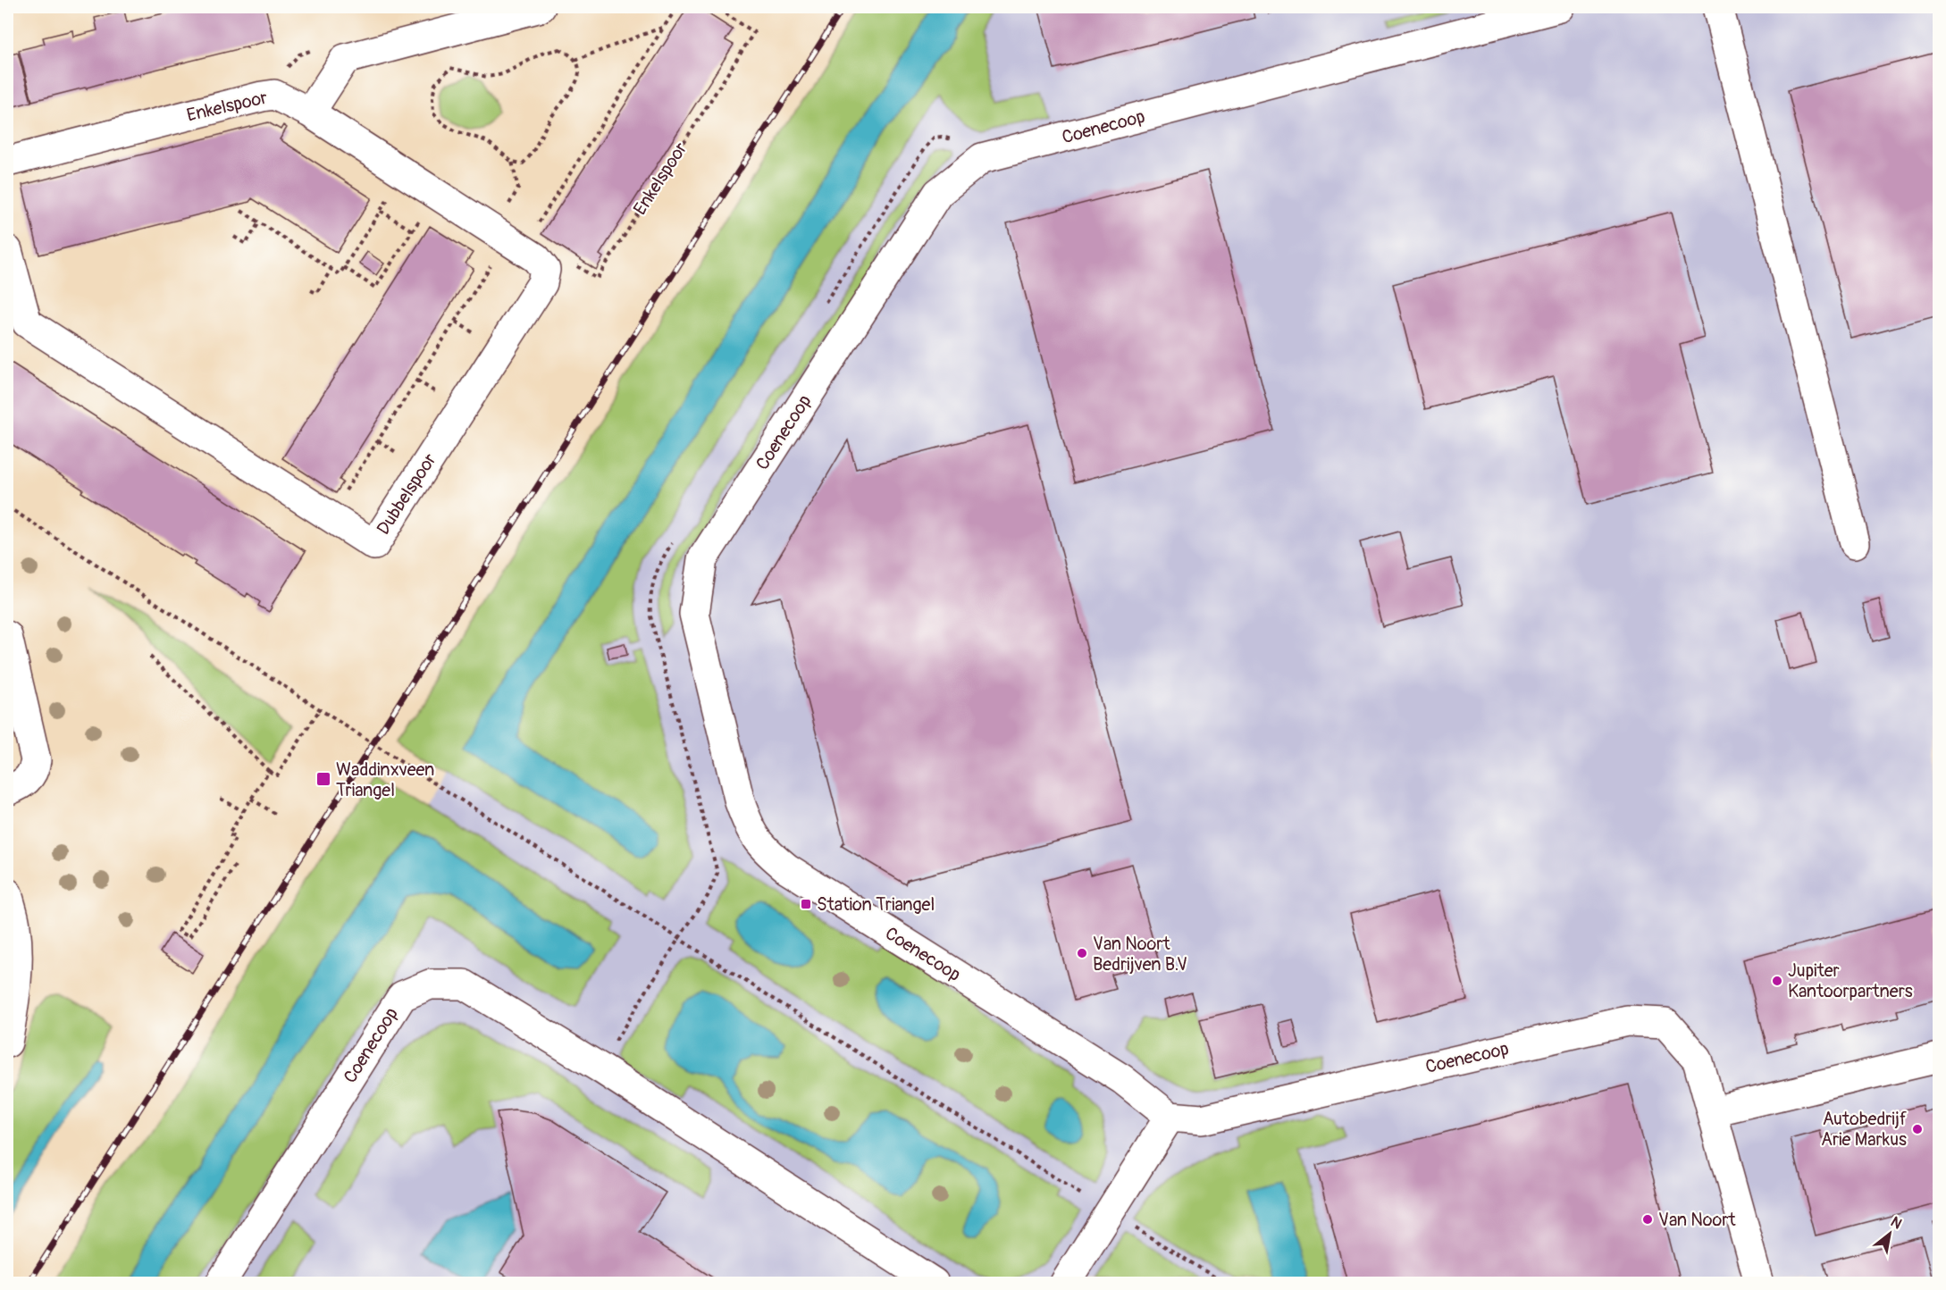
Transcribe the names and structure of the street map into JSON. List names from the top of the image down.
{
  "streets": {
    "street": ["Enkelspoor", "Coenecoop", "Dubbelspoor"]
  },
  "crossings": [
    ["Enkelspoor", "Dubbelspoor"]
  ],
  "places": {
    "transit": ["Waddinxveen Triangel", "Station Triangel"],
    "other": [
      "Van Noort Bedrijven B.V",
      "Jupiter Kantoorpartners",
      "Autobedrijf Arie Markus",
      "Van Noort"
    ]
  },
  "north": "top right"
}
